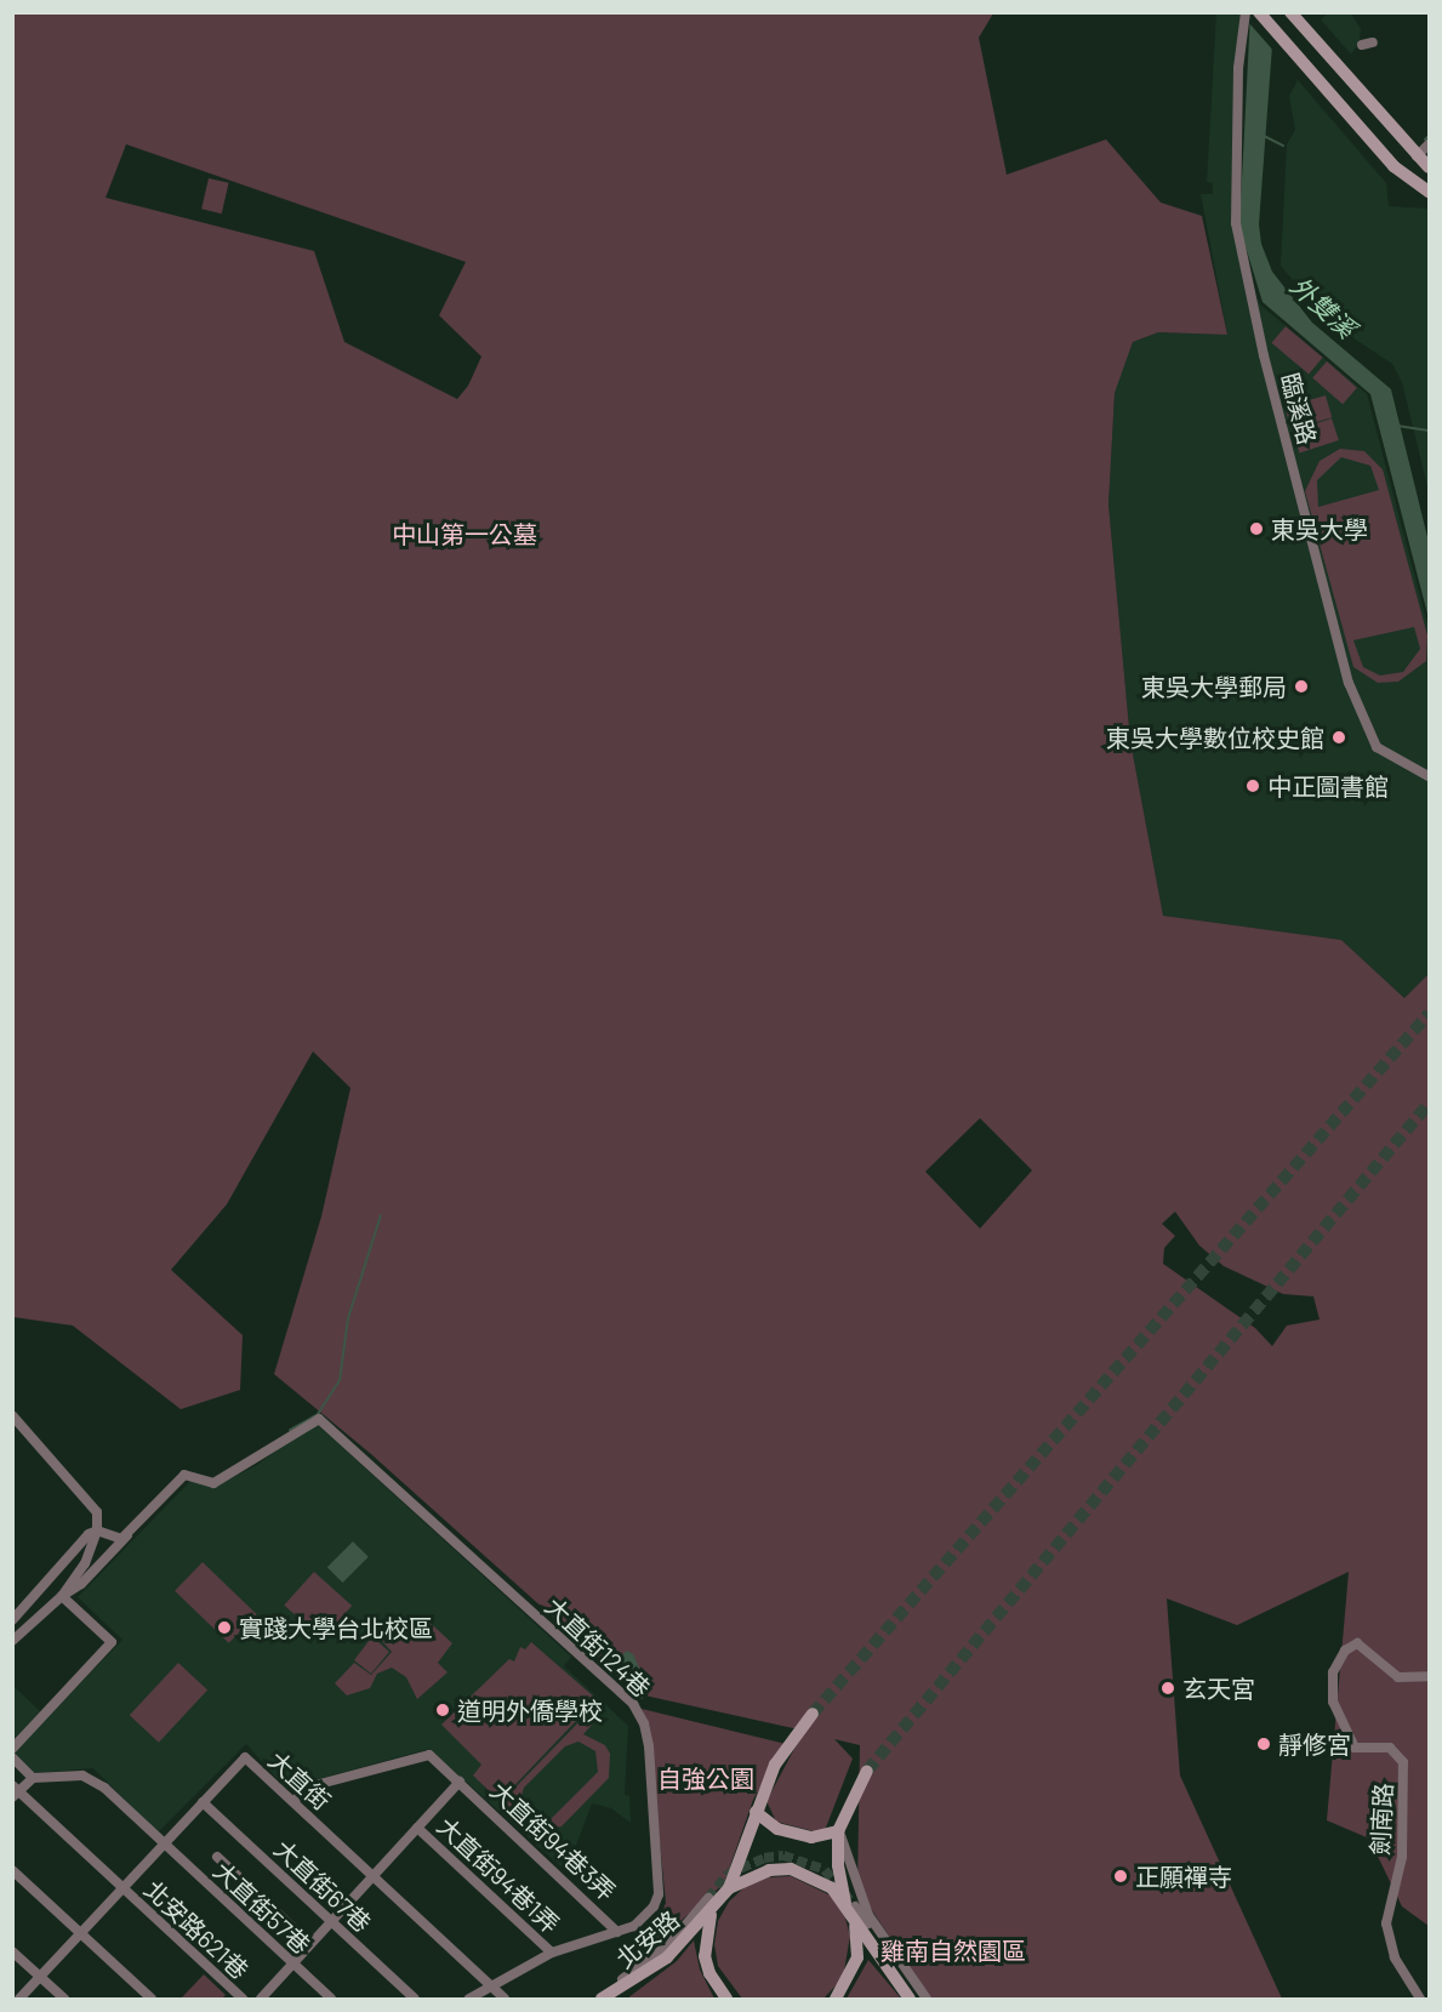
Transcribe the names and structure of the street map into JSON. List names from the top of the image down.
{
  "streets": {
    "main road": ["北安路"],
    "street": [
      "臨溪路",
      "大直街124巷",
      "大直街",
      "劍南路",
      "大直街94巷3弄",
      "大直街94巷1弄",
      "大直街67巷",
      "大直街57巷",
      "北安路621巷"
    ]
  },
  "crossings": [
    ["大直街124巷", "大直街"],
    ["大直街124巷", "大直街94巷3弄"],
    ["大直街124巷", "大直街94巷1弄"],
    ["大直街", "大直街94巷3弄"],
    ["大直街", "大直街67巷"],
    ["大直街", "大直街57巷"],
    ["大直街", "北安路621巷"]
  ],
  "water": ["外雙溪"],
  "parks": ["中山第一公墓", "自強公園", "雞南自然園區"],
  "places": [
    "東吳大學",
    "東吳大學郵局",
    "東吳大學數位校史館",
    "中正圖書館",
    "實踐大學台北校區",
    "玄天宮",
    "道明外僑學校",
    "靜修宮",
    "正願禪寺"
  ]
}
